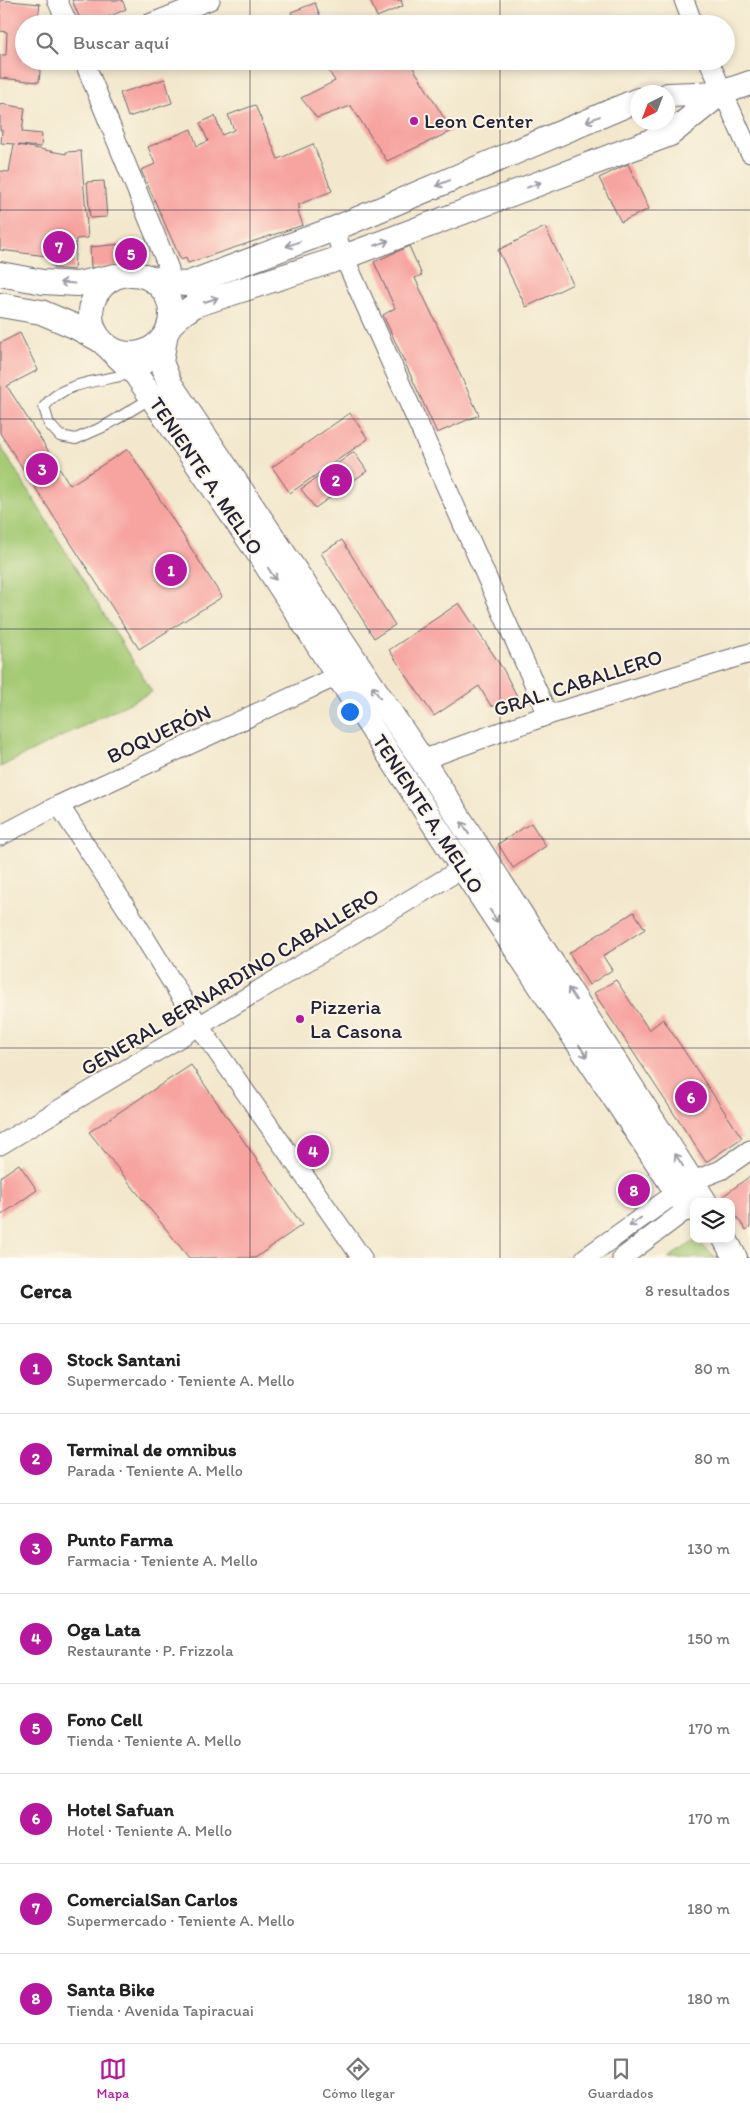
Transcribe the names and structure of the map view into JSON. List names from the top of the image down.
{
  "streets": {
    "street": [
      "TENIENTE A. MELLO",
      "GRAL. CABALLERO",
      "BOQUERÓN",
      "GENERAL BERNARDINO CABALLERO"
    ]
  },
  "crossings": [
    ["TENIENTE A. MELLO", "GRAL. CABALLERO"],
    ["TENIENTE A. MELLO", "BOQUERÓN"],
    ["TENIENTE A. MELLO", "GENERAL BERNARDINO CABALLERO"]
  ],
  "places": ["Leon Center", "Pizzeria La Casona"],
  "north": "bottom left",
  "page": {
    "search": "Buscar aquí",
    "pins": [
      "7",
      "5",
      "3",
      "2",
      "1",
      "6",
      "4",
      "8"
    ],
    "heading": ["Cerca", "8 resultados"],
    "list": [
      {
        "mark": "1",
        "name": "Stock Santani",
        "note": "Supermercado · Teniente A. Mello",
        "value": "80 m"
      },
      {
        "mark": "2",
        "name": "Terminal de omnibus",
        "note": "Parada · Teniente A. Mello",
        "value": "80 m"
      },
      {
        "mark": "3",
        "name": "Punto Farma",
        "note": "Farmacia · Teniente A. Mello",
        "value": "130 m"
      },
      {
        "mark": "4",
        "name": "Oga Lata",
        "note": "Restaurante · P. Frizzola",
        "value": "150 m"
      },
      {
        "mark": "5",
        "name": "Fono Cell",
        "note": "Tienda · Teniente A. Mello",
        "value": "170 m"
      },
      {
        "mark": "6",
        "name": "Hotel Safuan",
        "note": "Hotel · Teniente A. Mello",
        "value": "170 m"
      },
      {
        "mark": "7",
        "name": "ComercialSan Carlos",
        "note": "Supermercado · Teniente A. Mello",
        "value": "180 m"
      },
      {
        "mark": "8",
        "name": "Santa Bike",
        "note": "Tienda · Avenida Tapiracuai",
        "value": "180 m"
      }
    ],
    "nav": ["Mapa", "Cómo llegar", "Guardados"]
  }
}
